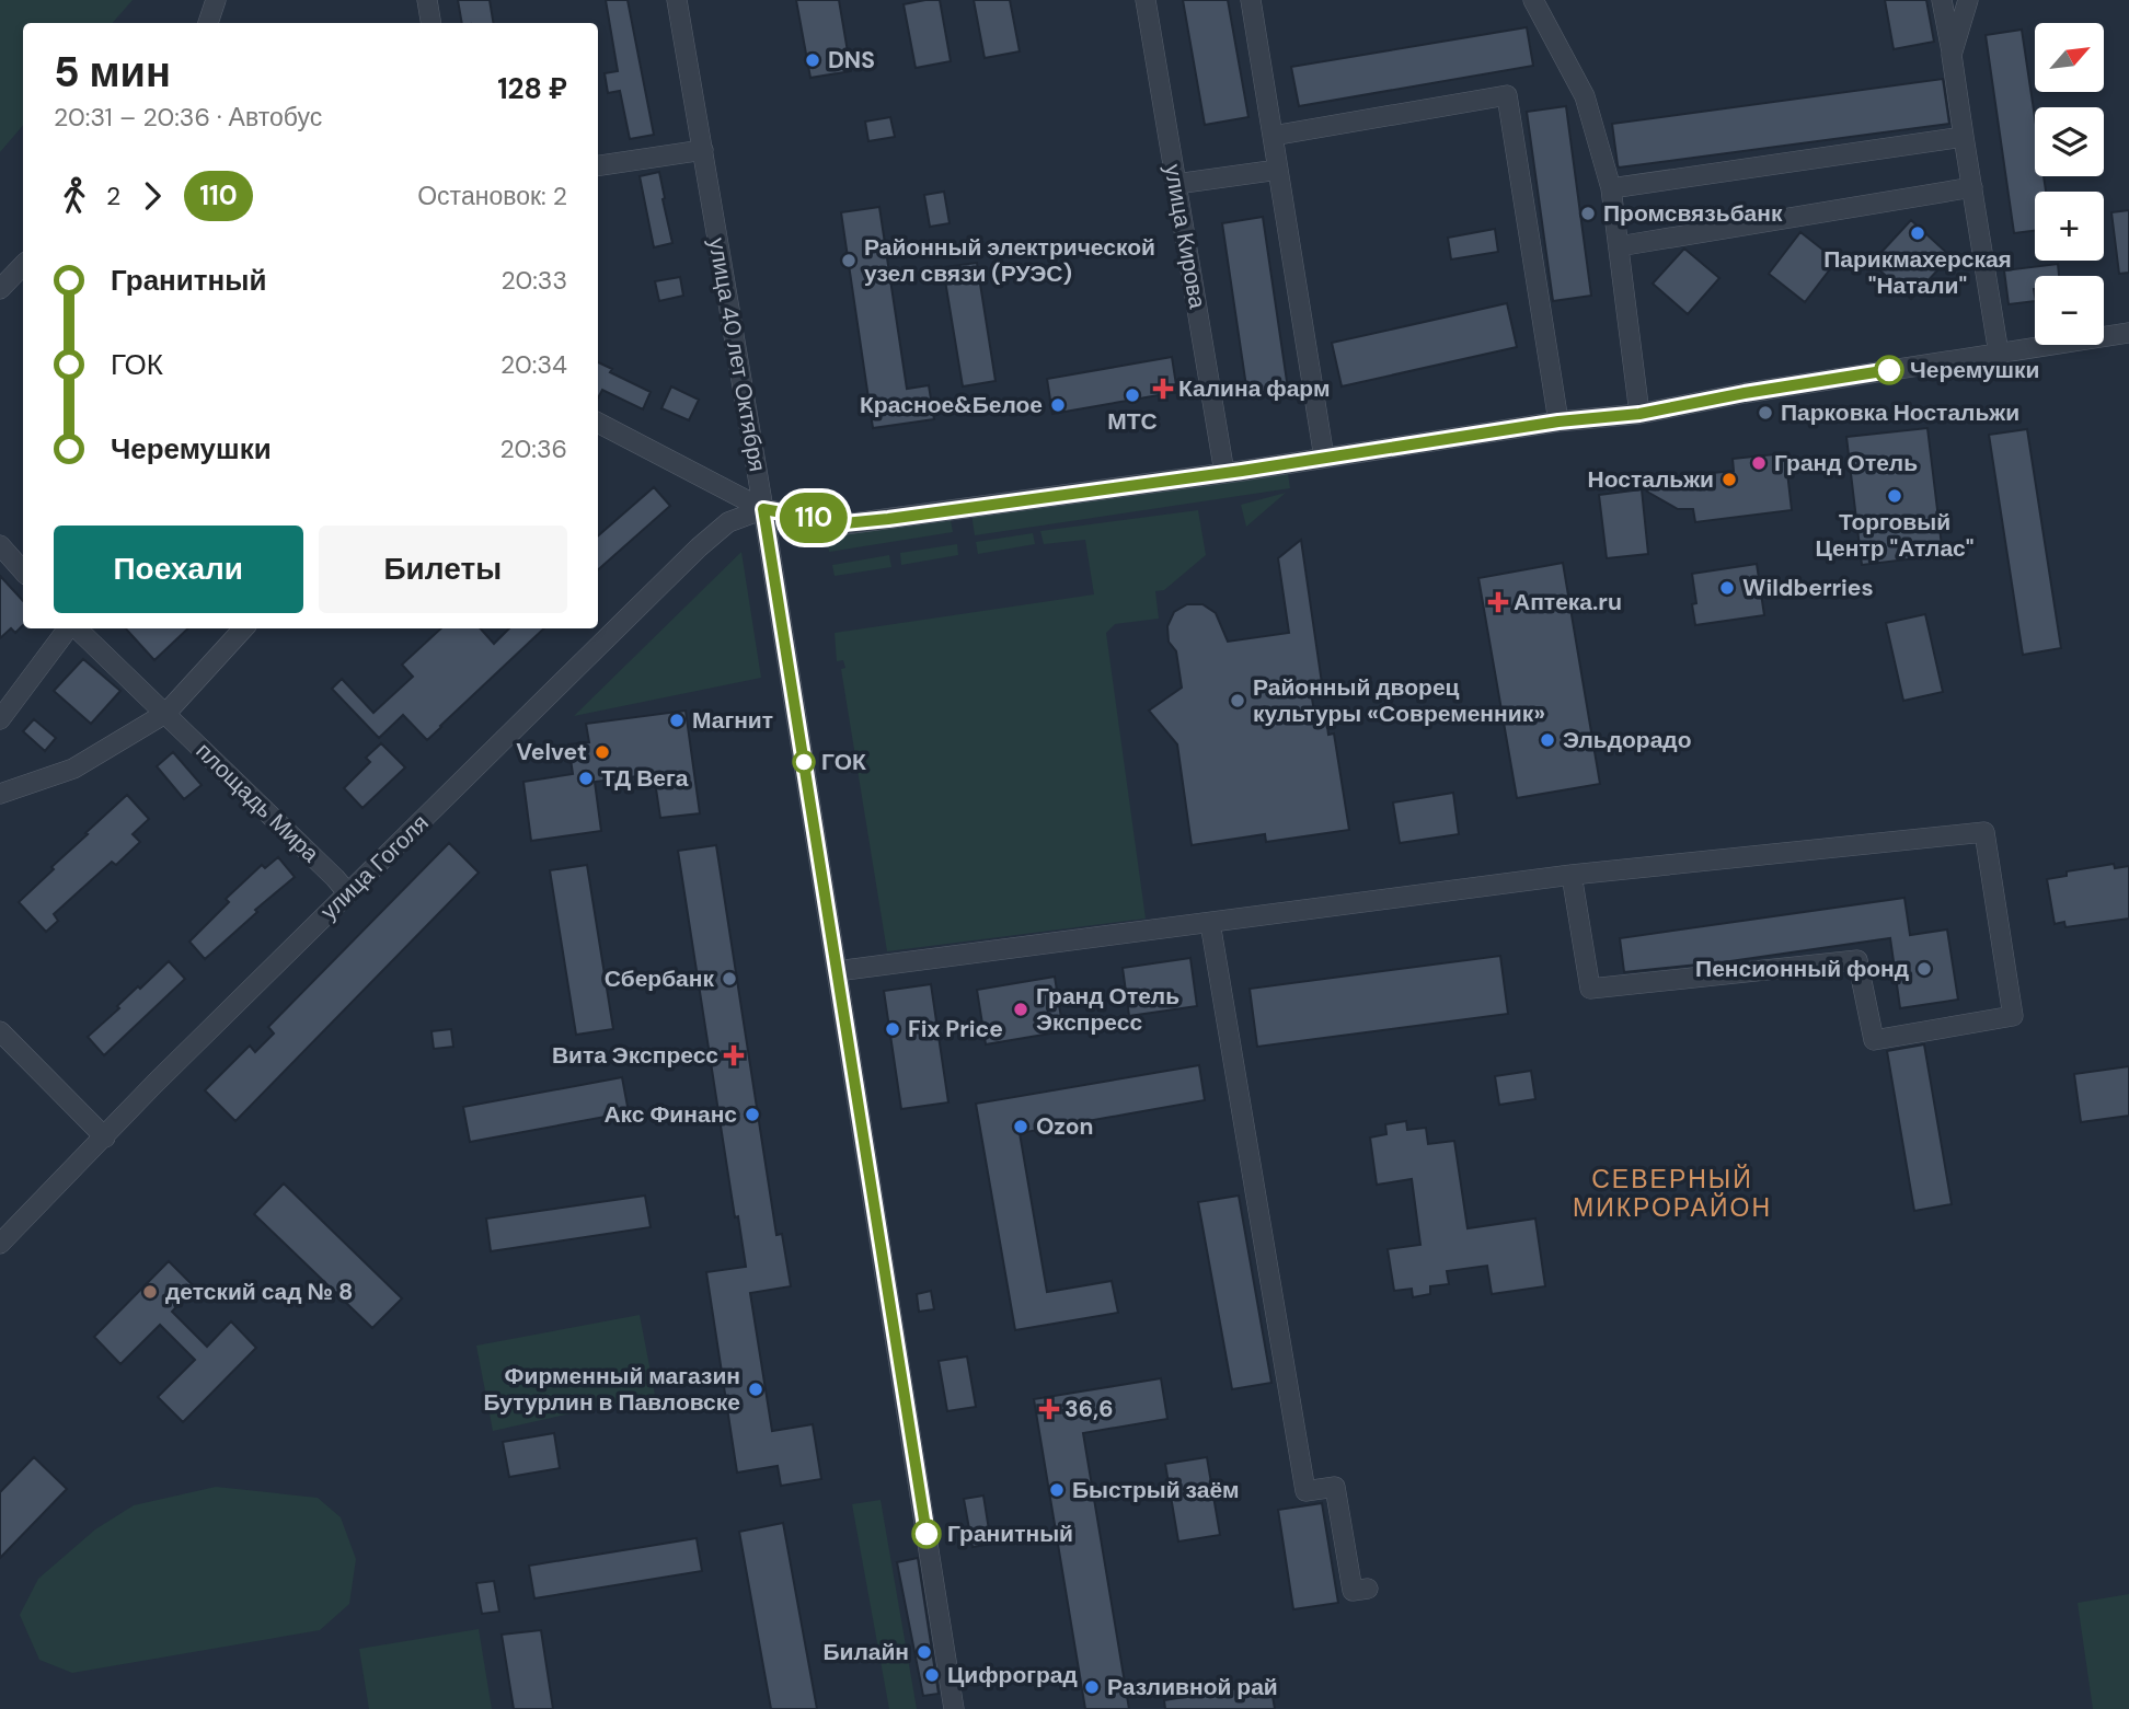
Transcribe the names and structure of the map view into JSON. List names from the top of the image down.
{
  "streets": {
    "street": [
      "улица Кирова",
      "улица 40 лет Октября",
      "площадь Мира",
      "улица Гоголя"
    ]
  },
  "crossings": [
    ["улица 40 лет Октября", "улица Гоголя"],
    ["площадь Мира", "улица Гоголя"]
  ],
  "districts": ["СЕВЕРНЫЙ МИКРОРАЙОН"],
  "places": {
    "other": [
      "DNS",
      "Промсвязьбанк",
      "Парикмахерская \"Натали\"",
      "Районный электрической узел связи (РУЭС)",
      "Черемушки",
      "МТС",
      "Красное&Белое",
      "Парковка Ностальжи",
      "Гранд Отель",
      "Ностальжи",
      "Торговый Центр \"Атлас\"",
      "Wildberries",
      "Районный дворец культуры «Современник»",
      "Магнит",
      "Эльдорадо",
      "Velvet",
      "ГОК",
      "ТД Вега",
      "Пенсионный фонд",
      "Сбербанк",
      "Гранд Отель Экспресс",
      "Fix Price",
      "Акс Финанс",
      "Ozon",
      "детский сад № 8",
      "Фирменный магазин Бутурлин в Павловске",
      "Быстрый заём",
      "Гранитный",
      "Билайн",
      "Цифроград",
      "Разливной рай"
    ],
    "health": [
      "Калина фарм",
      "Аптека.ru",
      "Вита Экспресс",
      "36,6"
    ]
  },
  "lines": ["bus line 110"],
  "north": "top right",
  "page": {
    "on_map": "110",
    "map_buttons": ["+", "−"],
    "heading": ["5 мин", "20:31 – 20:36 · Автобус", "128 ₽"],
    "legs": ["2", "110", "Остановок: 2"],
    "list": [
      {
        "name": "Гранитный",
        "value": "20:33"
      },
      {
        "name": "ГОК",
        "value": "20:34"
      },
      {
        "name": "Черемушки",
        "value": "20:36"
      }
    ],
    "buttons": ["Поехали", "Билеты"]
  }
}
